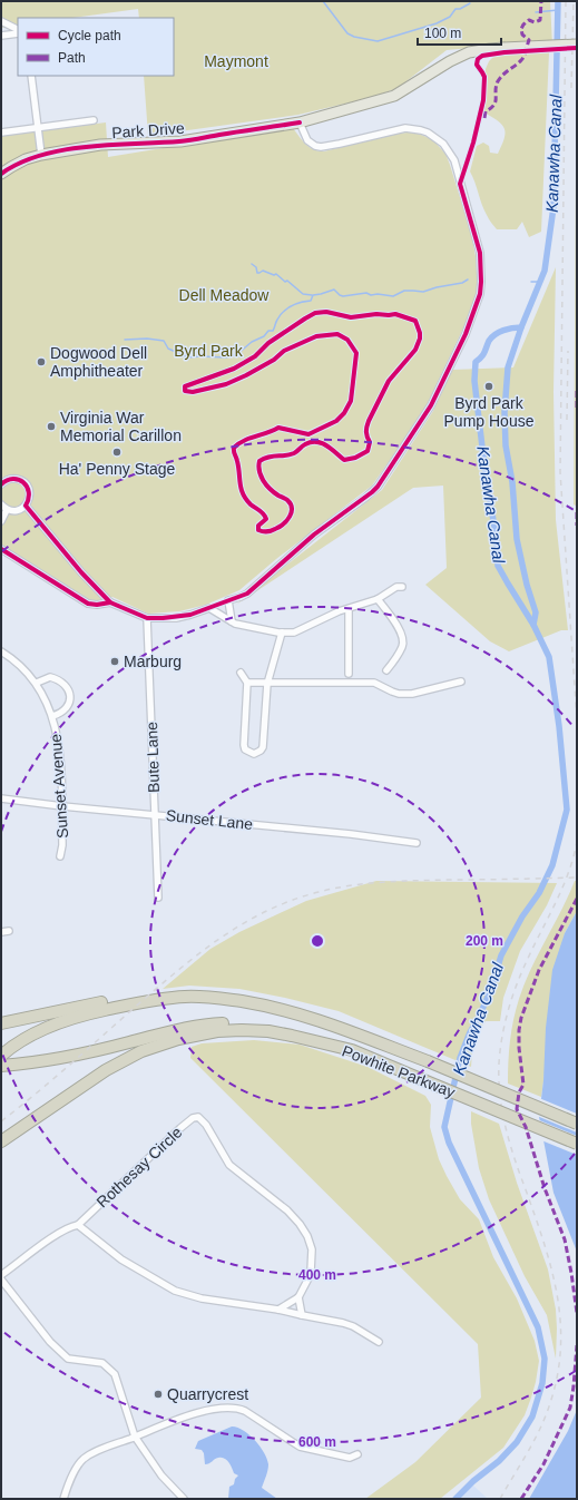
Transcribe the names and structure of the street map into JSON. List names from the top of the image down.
{
  "streets": {
    "highway": ["Powhite Parkway"],
    "main road": ["Park Drive"],
    "street": [
      "Bute Lane",
      "Sunset Avenue",
      "Sunset Lane",
      "Rothesay Circle"
    ]
  },
  "crossings": [
    ["Bute Lane", "Sunset Lane"],
    ["Sunset Avenue", "Sunset Lane"]
  ],
  "water": ["Kanawha Canal"],
  "parks": ["Maymont", "Dell Meadow", "Byrd Park"],
  "places": [
    "Dogwood Dell Amphitheater",
    "Byrd Park Pump House",
    "Virginia War Memorial Carillon",
    "Ha' Penny Stage",
    "Marburg",
    "Quarrycrest"
  ],
  "legend": ["Cycle path", "Path"],
  "scale_bar": "100 m",
  "rings": ["200 m", "400 m", "600 m"]
}
